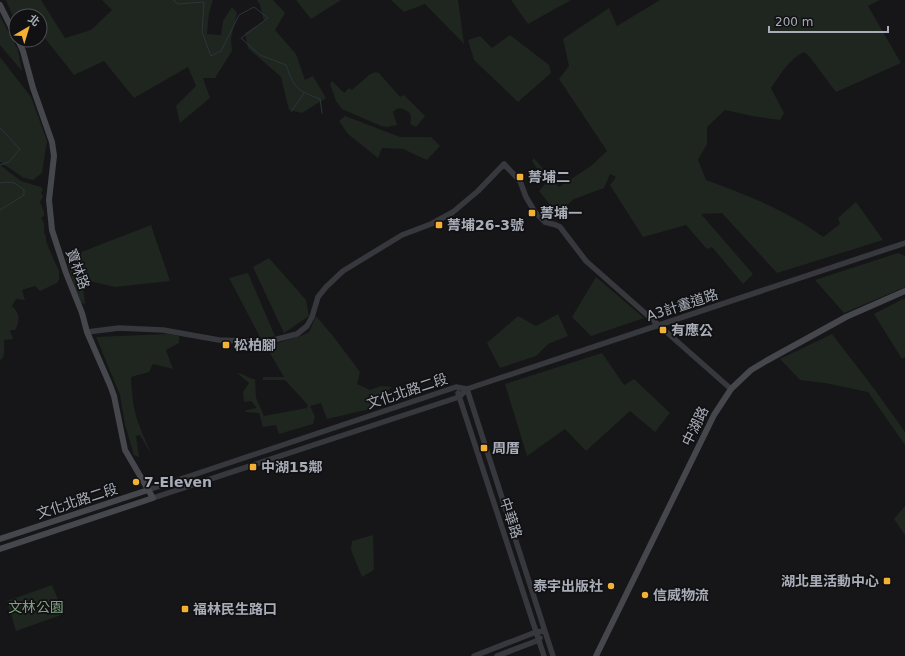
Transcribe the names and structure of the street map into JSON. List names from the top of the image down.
{
  "streets": {
    "main road": ["寶林路", "文化北路二段", "中湖路"],
    "street": ["A3計畫道路", "中華路"]
  },
  "crossings": [
    ["寶林路", "文化北路二段"],
    ["A3計畫道路", "文化北路二段"],
    ["A3計畫道路", "中華路"],
    ["文化北路二段", "中華路"]
  ],
  "parks": ["文林公園"],
  "places": {
    "transit": [
      "菁埔二",
      "菁埔一",
      "菁埔26-3號",
      "有應公",
      "松柏腳",
      "周厝",
      "中湖15鄰",
      "湖北里活動中心",
      "福林民生路口"
    ],
    "other": ["7-Eleven", "泰宇出版社", "信威物流"]
  },
  "scale_bar": "200 m",
  "north": "top right"
}
